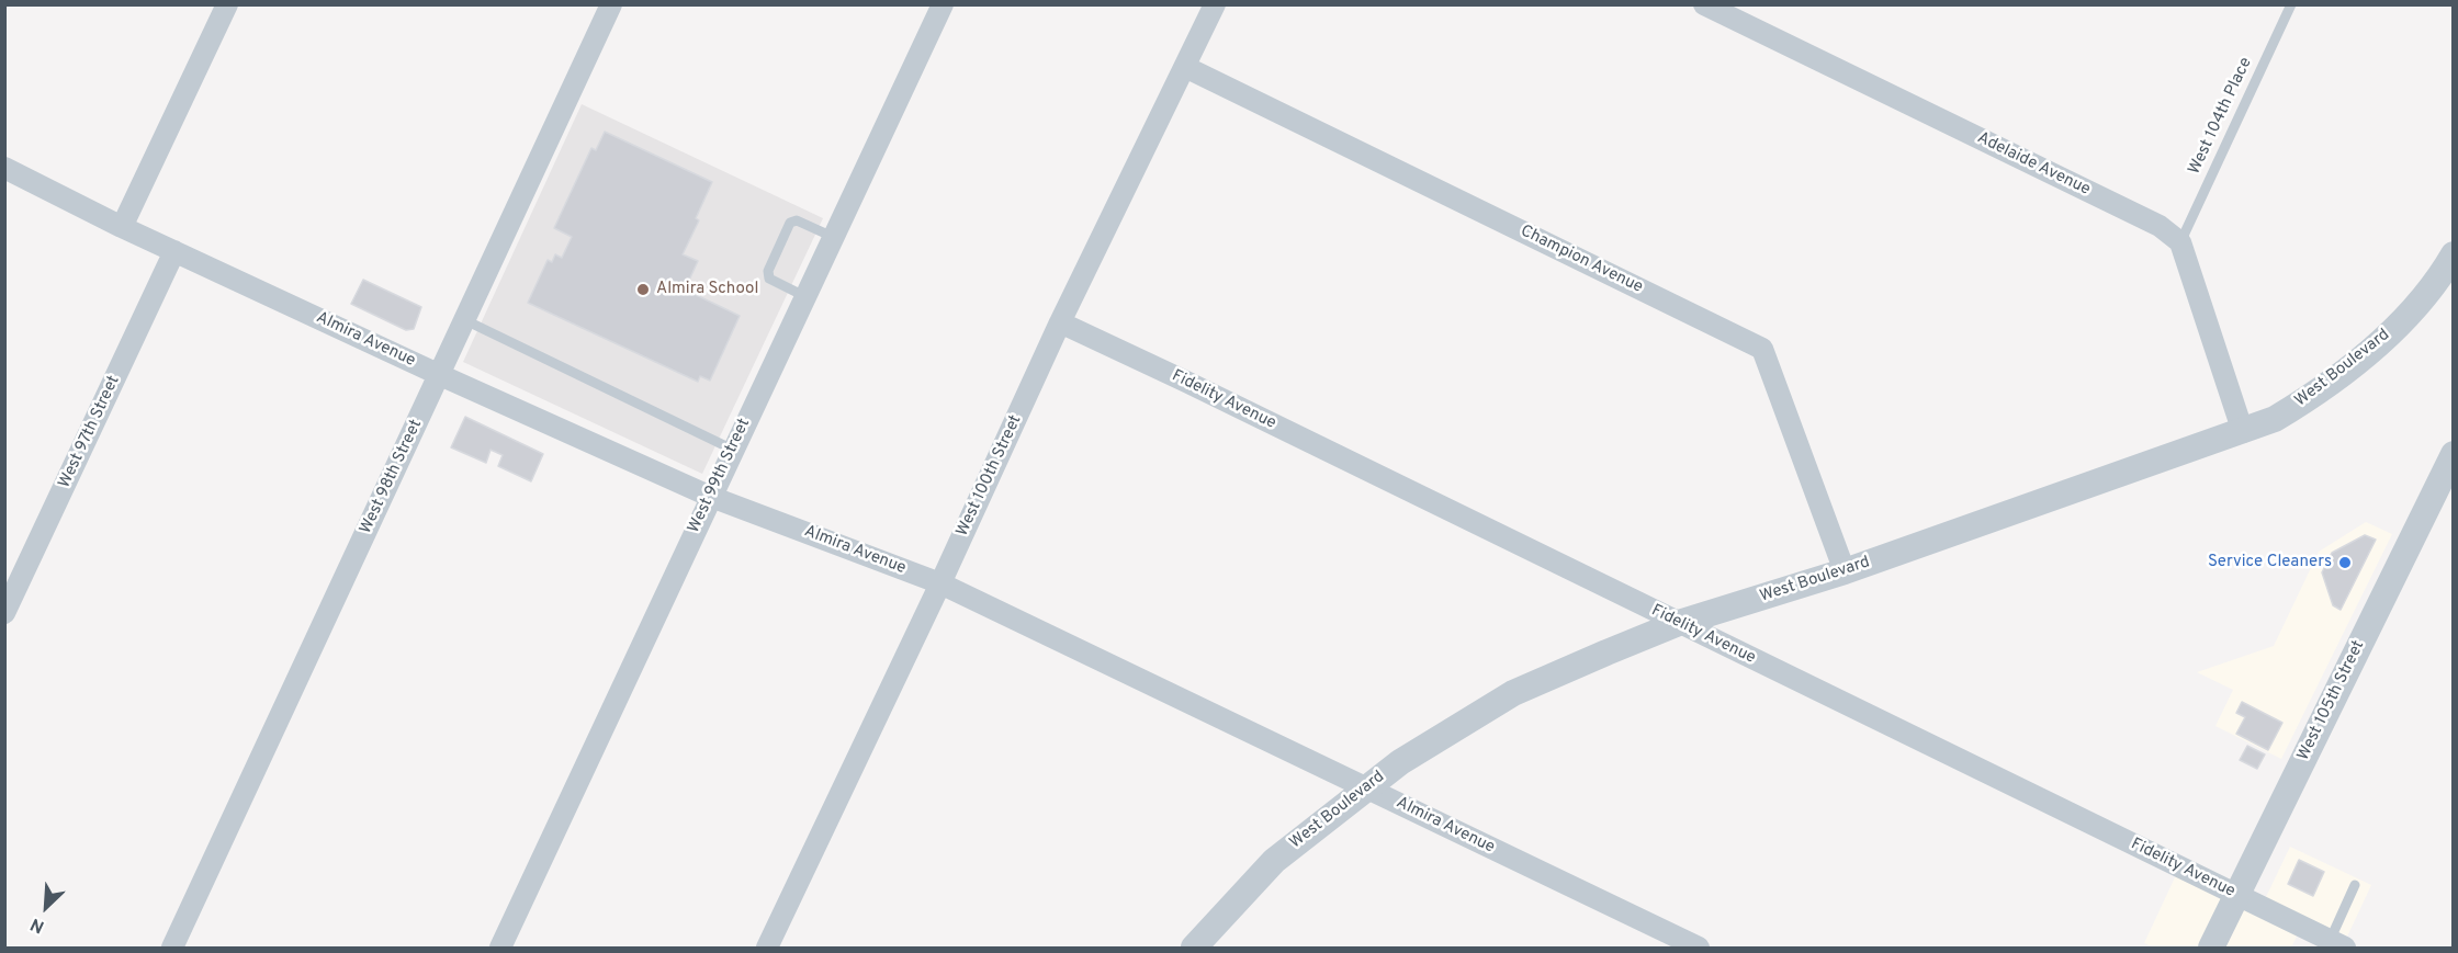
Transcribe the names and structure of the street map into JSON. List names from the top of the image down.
{
  "streets": {
    "street": [
      "Adelaide Avenue",
      "Champion Avenue",
      "Almira Avenue",
      "West Boulevard",
      "Fidelity Avenue",
      "West 97th Street",
      "West 99th Street",
      "West 100th Street",
      "West 98th Street",
      "West 105th Street"
    ],
    "lane": ["West 104th Place"]
  },
  "crossings": [
    ["West 104th Place", "Adelaide Avenue"],
    ["Champion Avenue", "West Boulevard"],
    ["Champion Avenue", "West 100th Street"],
    ["Almira Avenue", "West Boulevard"],
    ["Almira Avenue", "West 97th Street"],
    ["Almira Avenue", "West 99th Street"],
    ["Almira Avenue", "West 100th Street"],
    ["Almira Avenue", "West 98th Street"],
    ["West Boulevard", "Fidelity Avenue"],
    ["Fidelity Avenue", "West 100th Street"],
    ["Fidelity Avenue", "West 105th Street"]
  ],
  "places": ["Almira School", "Service Cleaners"],
  "north": "bottom left"
}
